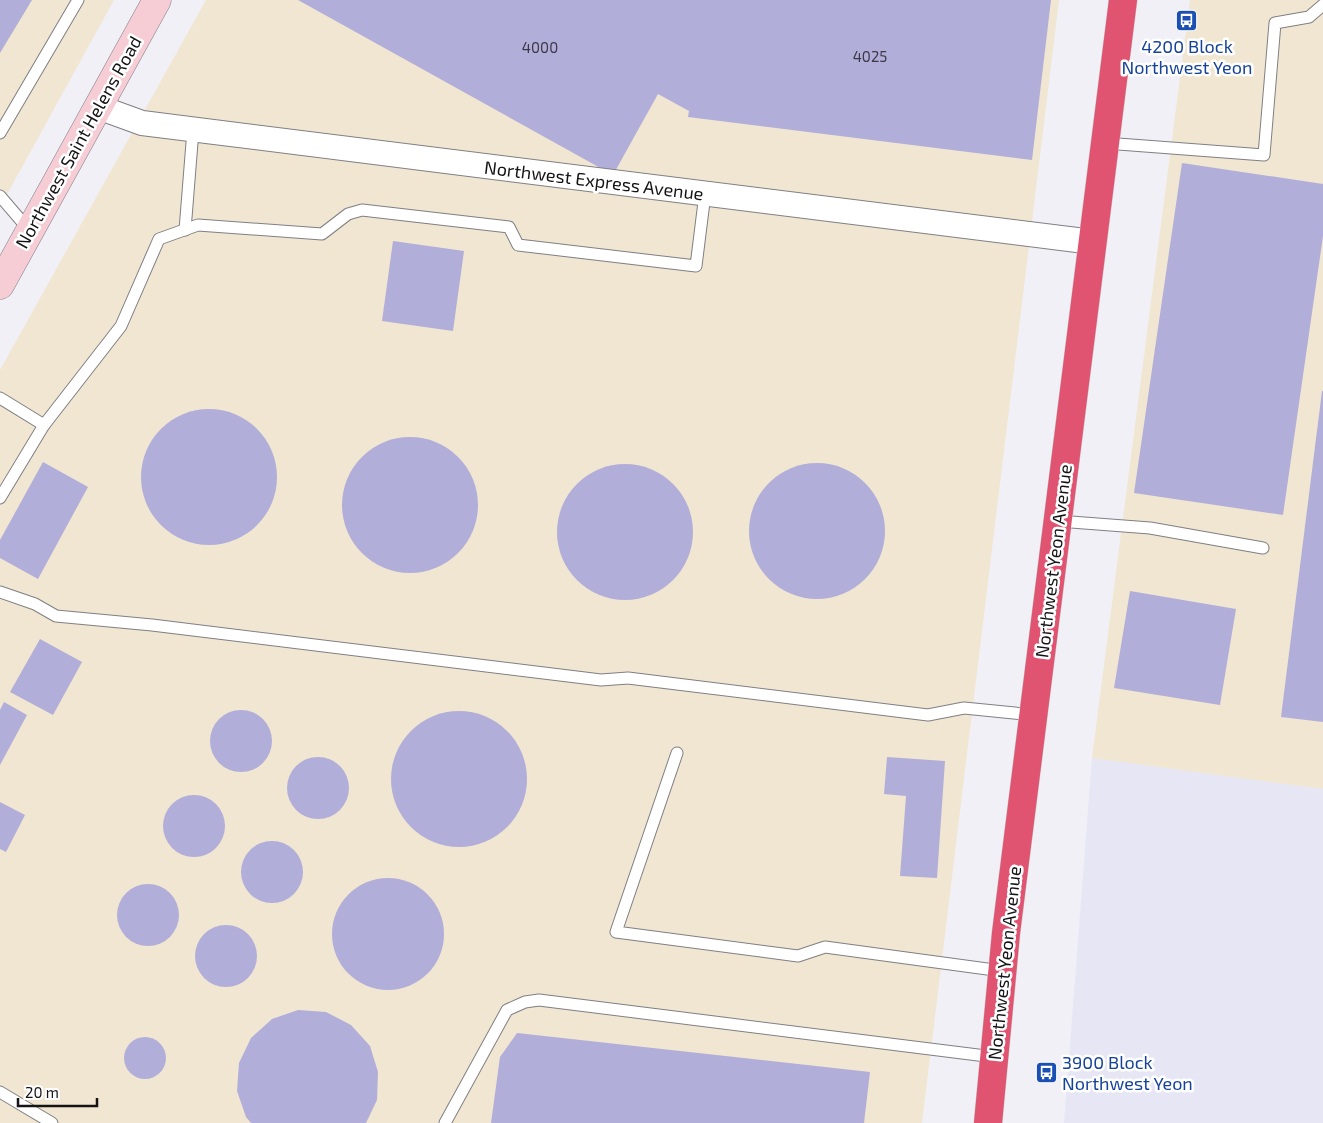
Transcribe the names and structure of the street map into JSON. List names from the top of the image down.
{
  "streets": {
    "highway": ["Northwest Yeon Avenue"],
    "main road": ["Northwest Saint Helens Road"],
    "street": ["Northwest Express Avenue"]
  },
  "crossings": [
    ["Northwest Saint Helens Road", "Northwest Express Avenue"],
    ["Northwest Express Avenue", "Northwest Yeon Avenue"]
  ],
  "places": {
    "bus stop": ["4200 Block Northwest Yeon", "3900 Block Northwest Yeon"]
  },
  "house_numbers": ["4000", "4025"],
  "scale_bar": "20 m"
}
